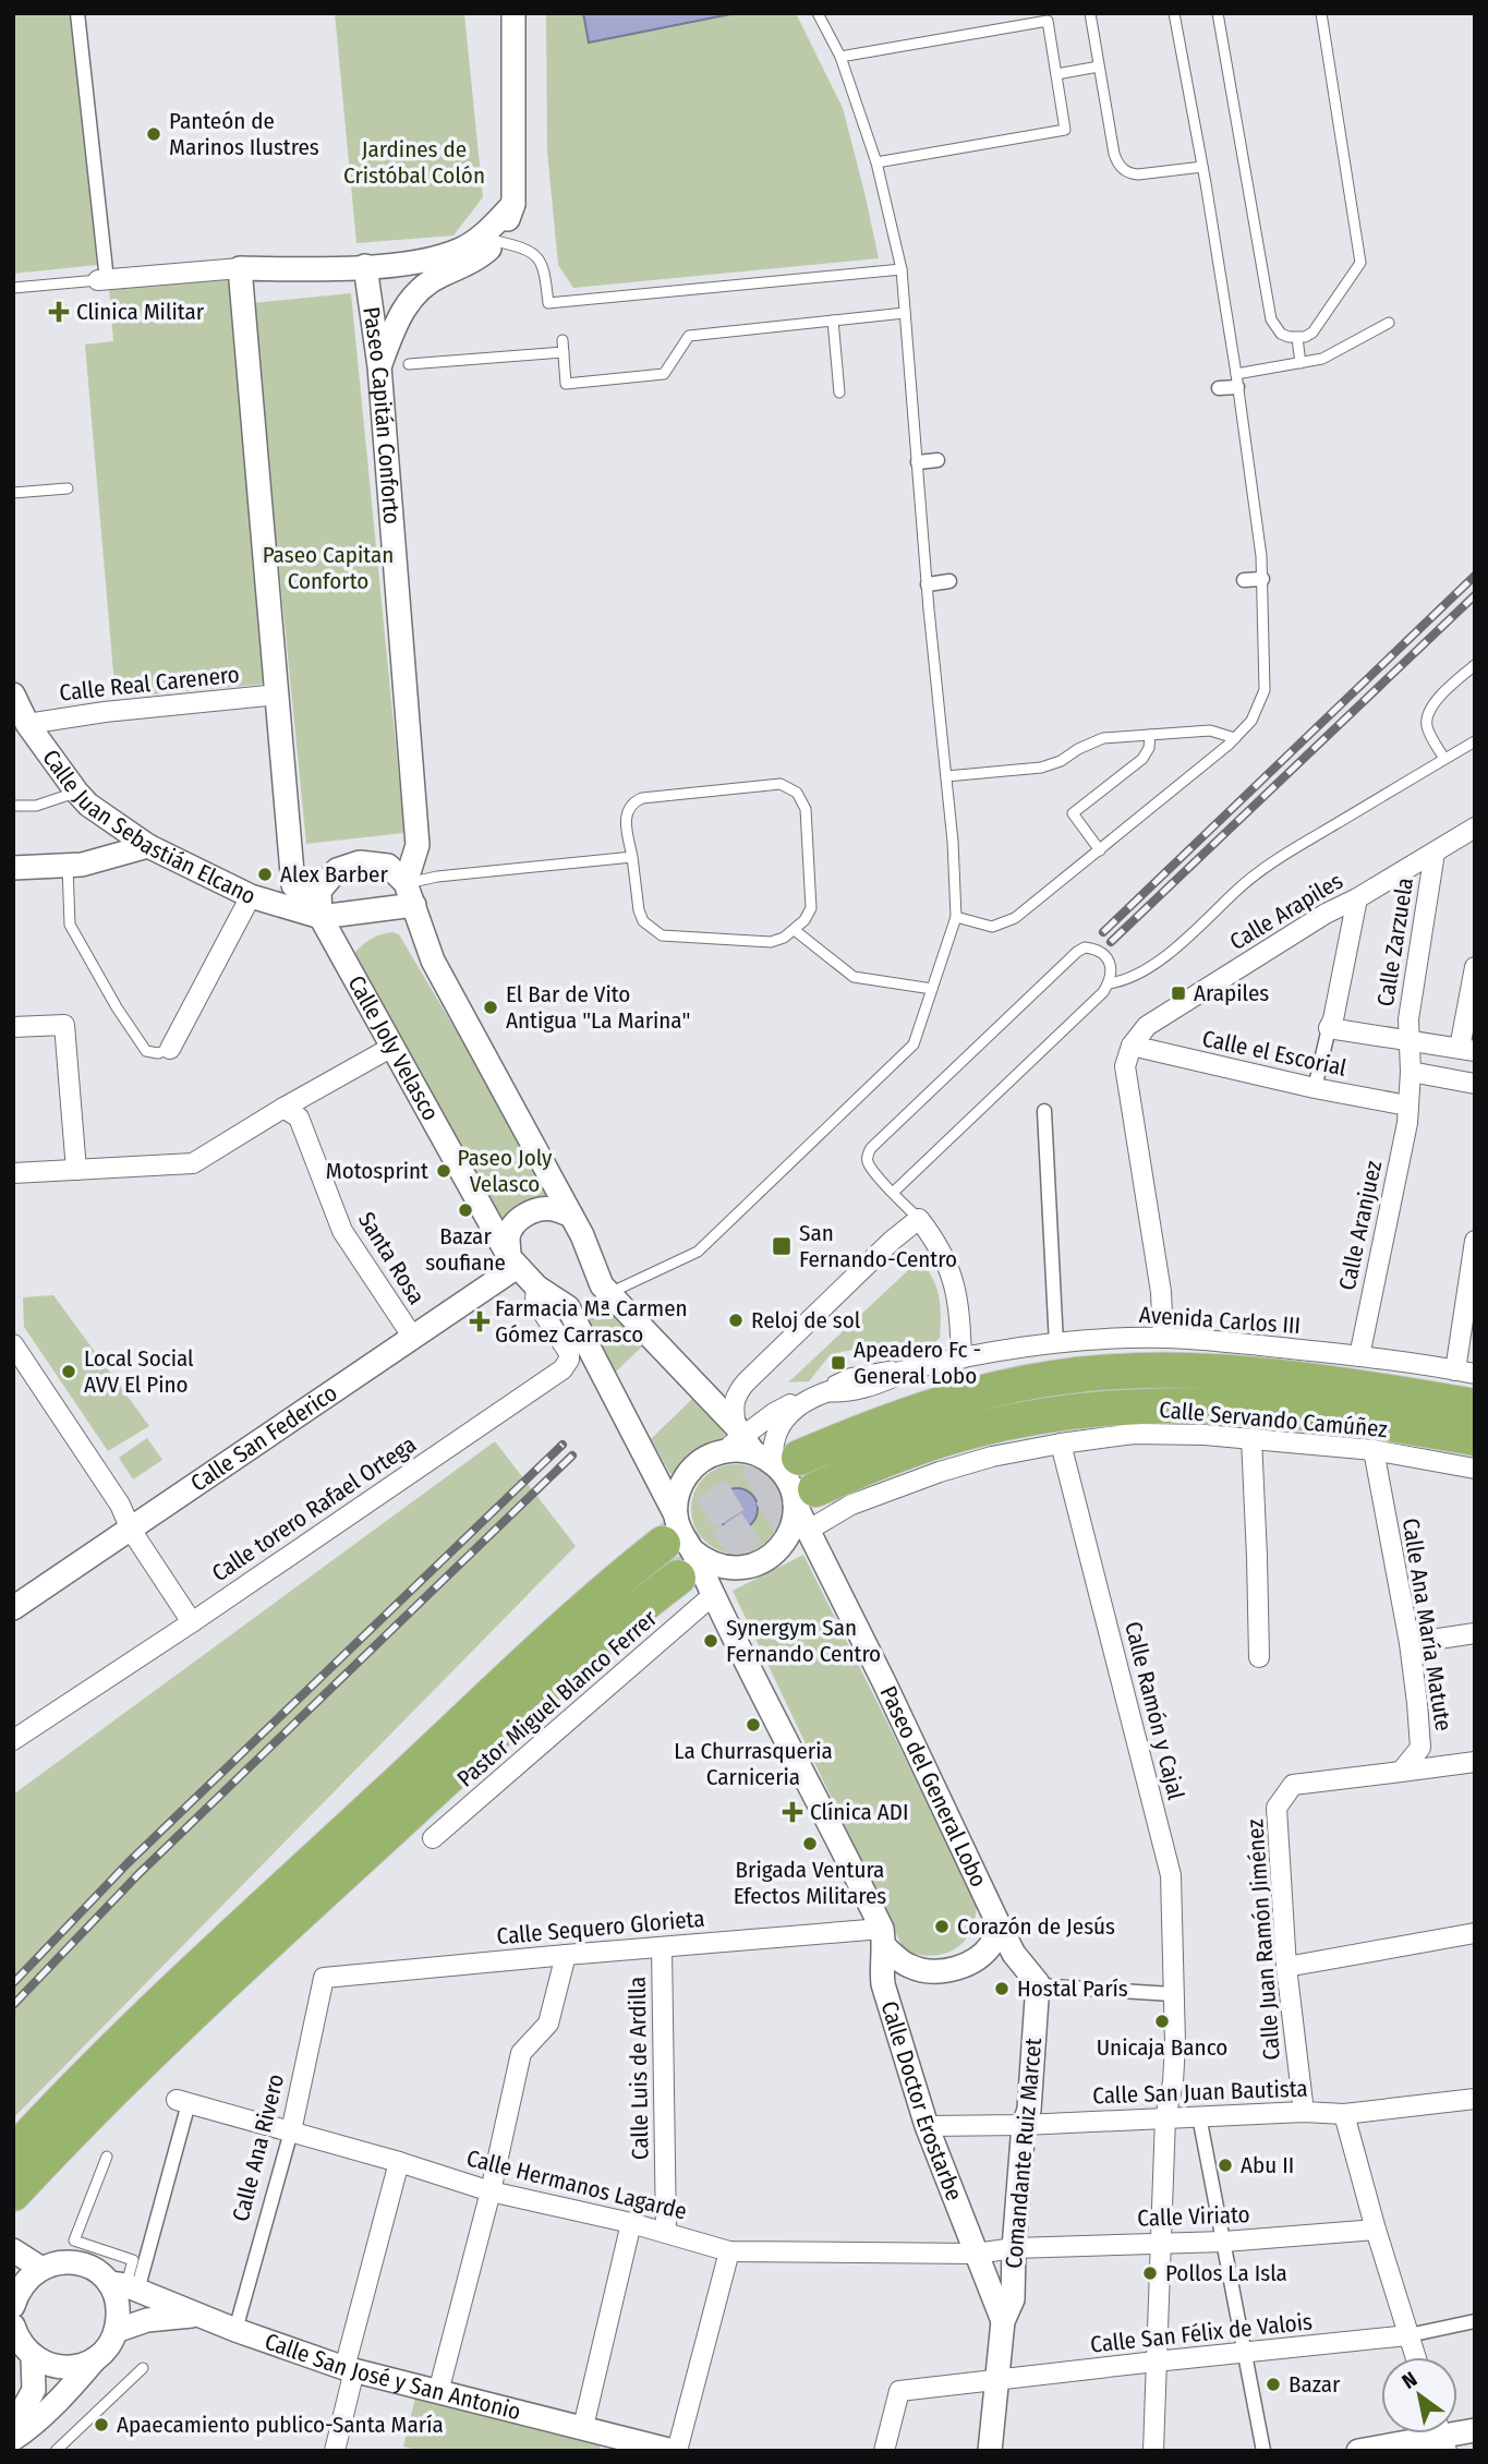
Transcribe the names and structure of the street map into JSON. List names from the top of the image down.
{
  "streets": {
    "street": [
      "Paseo Capitán Conforto",
      "Calle Real Carenero",
      "Calle Juan Sebastián Elcano",
      "Calle Arapiles",
      "Calle Zarzuela",
      "Calle Joly Velasco",
      "Calle el Escorial",
      "Calle Aranjuez",
      "Santa Rosa",
      "Avenida Carlos III",
      "Calle Servando Camúñez",
      "Calle San Federico",
      "Calle torero Rafael Ortega",
      "Calle Ana María Matute",
      "Pastor Miguel Blanco Ferrer",
      "Calle Ramón y Cajal",
      "Paseo del General Lobo",
      "Calle Sequero Glorieta",
      "Calle Juan Ramón Jiménez",
      "Calle Luis de Ardilla",
      "Calle San Juan Bautista",
      "Calle Doctor Erostarbe",
      "Calle Ana Rivero",
      "Comandante Ruiz Marcet",
      "Calle Hermanos Lagarde",
      "Calle Viriato",
      "Calle San Félix de Valois",
      "Calle San José y San Antonio"
    ]
  },
  "crossings": [
    ["Calle Real Carenero", "Calle Juan Sebastián Elcano"],
    ["Calle Real Carenero", "Calle Joly Velasco"],
    ["Calle Juan Sebastián Elcano", "Calle Joly Velasco"],
    ["Calle Arapiles", "Calle Zarzuela"],
    ["Calle Arapiles", "Calle el Escorial"],
    ["Calle Zarzuela", "Calle el Escorial"],
    ["Calle Zarzuela", "Calle Aranjuez"],
    ["Calle Joly Velasco", "Calle San Federico"],
    ["Calle Joly Velasco", "Calle torero Rafael Ortega"],
    ["Calle el Escorial", "Calle Aranjuez"],
    ["Calle Aranjuez", "Avenida Carlos III"],
    ["Santa Rosa", "Calle San Federico"],
    ["Avenida Carlos III", "Paseo del General Lobo"],
    ["Calle Servando Camúñez", "Calle Ana María Matute"],
    ["Calle Servando Camúñez", "Calle Ramón y Cajal"],
    ["Calle Servando Camúñez", "Paseo del General Lobo"],
    ["Calle San Federico", "Calle torero Rafael Ortega"],
    ["Calle Ana María Matute", "Calle Juan Ramón Jiménez"],
    ["Calle Ramón y Cajal", "Calle San Juan Bautista"],
    ["Calle Ramón y Cajal", "Calle Viriato"],
    ["Calle Ramón y Cajal", "Calle San Félix de Valois"],
    ["Paseo del General Lobo", "Comandante Ruiz Marcet"],
    ["Calle Sequero Glorieta", "Calle Luis de Ardilla"],
    ["Calle Sequero Glorieta", "Calle Doctor Erostarbe"],
    ["Calle Sequero Glorieta", "Calle Ana Rivero"],
    ["Calle Juan Ramón Jiménez", "Calle San Juan Bautista"],
    ["Calle Luis de Ardilla", "Calle Hermanos Lagarde"],
    ["Calle San Juan Bautista", "Calle Doctor Erostarbe"],
    ["Calle San Juan Bautista", "Comandante Ruiz Marcet"],
    ["Calle Doctor Erostarbe", "Comandante Ruiz Marcet"],
    ["Calle Doctor Erostarbe", "Calle Hermanos Lagarde"],
    ["Calle Doctor Erostarbe", "Calle Viriato"],
    ["Calle Ana Rivero", "Calle Hermanos Lagarde"],
    ["Calle Ana Rivero", "Calle San José y San Antonio"],
    ["Comandante Ruiz Marcet", "Calle Viriato"],
    ["Calle Hermanos Lagarde", "Calle Viriato"]
  ],
  "parks": ["Jardines de Cristóbal Colón", "Paseo Capitan Conforto", "Paseo Joly Velasco"],
  "places": {
    "other": [
      "Panteón de Marinos Ilustres",
      "Alex Barber",
      "El Bar de Vito Antigua \"La Marina\"",
      "Motosprint",
      "Bazar soufiane",
      "Reloj de sol",
      "Local Social AVV El Pino",
      "Synergym San Fernando Centro",
      "La Churrasqueria Carniceria",
      "Brigada Ventura Efectos Militares",
      "Corazón de Jesús",
      "Hostal París",
      "Unicaja Banco",
      "Abu II",
      "Pollos La Isla",
      "Bazar",
      "Apaecamiento publico-Santa María"
    ],
    "health": ["Clinica Militar", "Farmacia Mª Carmen Gómez Carrasco", "Clínica ADI"],
    "transit": ["Arapiles", "San Fernando-Centro", "Apeadero Fc - General Lobo"]
  },
  "north": "top left"
}
